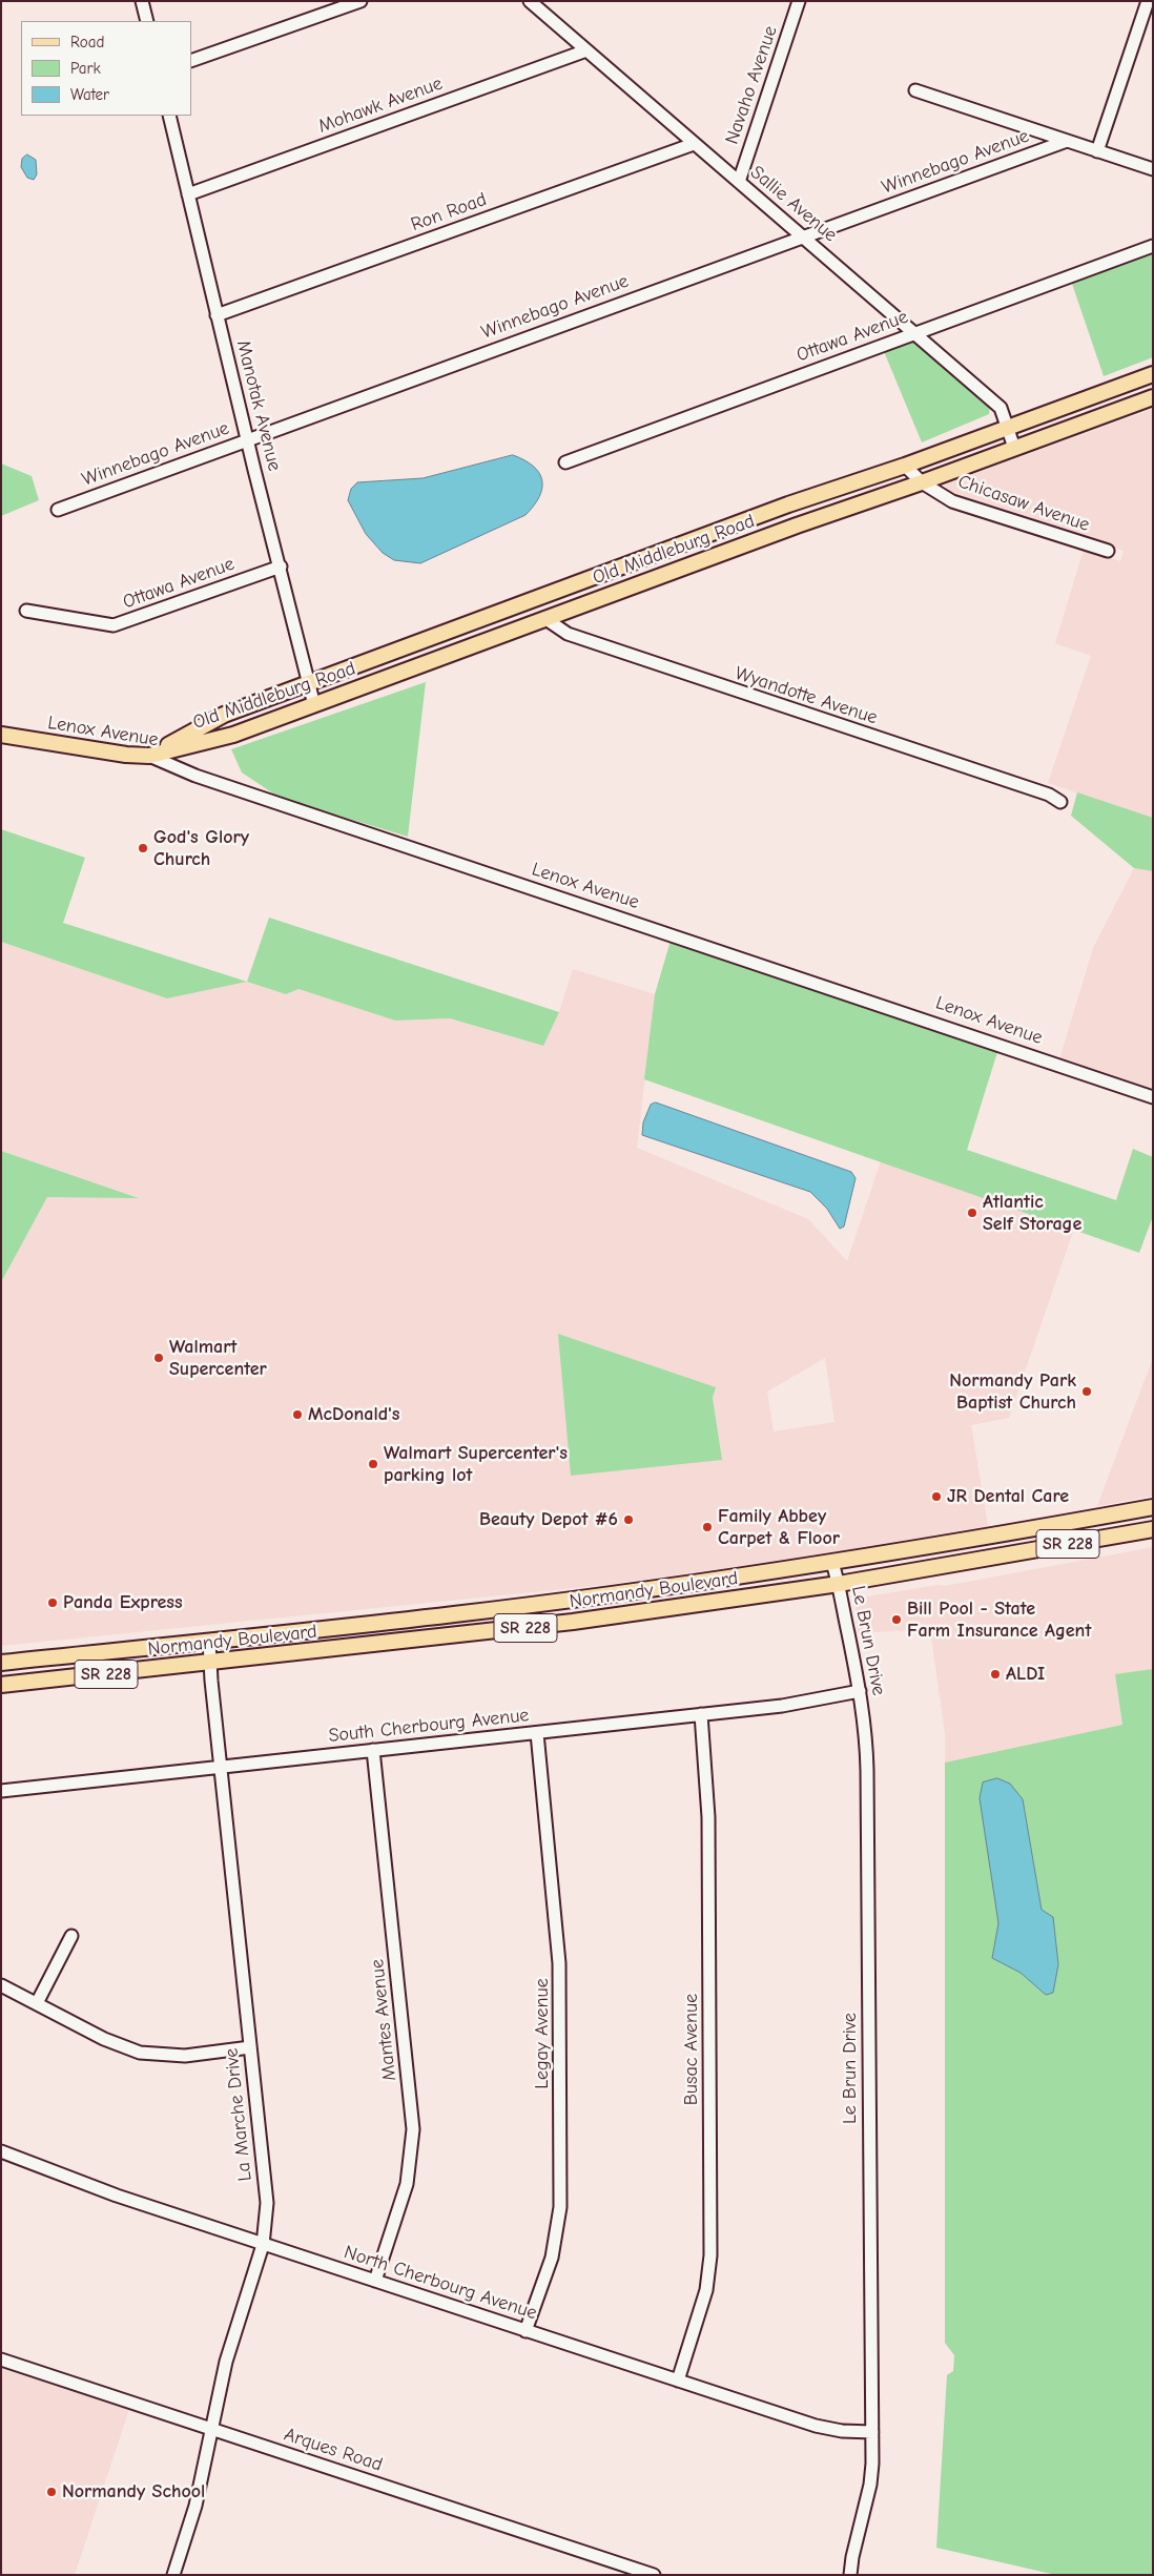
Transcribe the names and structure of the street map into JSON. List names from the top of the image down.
{
  "streets": {
    "main road": [
      "Old Middleburg Road",
      "Lenox Avenue",
      "SR 228",
      "Normandy Boulevard"
    ],
    "street": [
      "Navaho Avenue",
      "Mohawk Avenue",
      "Winnebago Avenue",
      "Sallie Avenue",
      "Ron Road",
      "Ottawa Avenue",
      "Manotak Avenue",
      "Chicasaw Avenue",
      "Wyandotte Avenue",
      "Le Brun Drive",
      "South Cherbourg Avenue",
      "Mantes Avenue",
      "Legay Avenue",
      "Busac Avenue",
      "La Marche Drive",
      "North Cherbourg Avenue",
      "Arques Road"
    ]
  },
  "crossings": [
    ["Navaho Avenue", "Sallie Avenue"],
    ["Mohawk Avenue", "Sallie Avenue"],
    ["Mohawk Avenue", "Manotak Avenue"],
    ["Winnebago Avenue", "Sallie Avenue"],
    ["Winnebago Avenue", "Manotak Avenue"],
    ["Sallie Avenue", "Ron Road"],
    ["Sallie Avenue", "Ottawa Avenue"],
    ["Sallie Avenue", "Old Middleburg Road"],
    ["Ron Road", "Manotak Avenue"],
    ["Ottawa Avenue", "Manotak Avenue"],
    ["Manotak Avenue", "Old Middleburg Road"],
    ["Chicasaw Avenue", "Old Middleburg Road"],
    ["Old Middleburg Road", "Wyandotte Avenue"],
    ["Old Middleburg Road", "Lenox Avenue"],
    ["Normandy Boulevard", "Le Brun Drive"],
    ["Normandy Boulevard", "La Marche Drive"],
    ["Le Brun Drive", "South Cherbourg Avenue"],
    ["Le Brun Drive", "North Cherbourg Avenue"],
    ["South Cherbourg Avenue", "Mantes Avenue"],
    ["South Cherbourg Avenue", "Legay Avenue"],
    ["South Cherbourg Avenue", "Busac Avenue"],
    ["South Cherbourg Avenue", "La Marche Drive"],
    ["Mantes Avenue", "North Cherbourg Avenue"],
    ["Legay Avenue", "North Cherbourg Avenue"],
    ["Busac Avenue", "North Cherbourg Avenue"],
    ["La Marche Drive", "North Cherbourg Avenue"],
    ["La Marche Drive", "Arques Road"]
  ],
  "places": [
    "God's Glory Church",
    "Atlantic Self Storage",
    "Walmart Supercenter",
    "Normandy Park Baptist Church",
    "McDonald's",
    "Walmart Supercenter's parking lot",
    "JR Dental Care",
    "Beauty Depot #6",
    "Family Abbey Carpet & Floor",
    "Panda Express",
    "Bill Pool - State Farm Insurance Agent",
    "ALDI",
    "Normandy School"
  ],
  "legend": ["Road", "Park", "Water"]
}
